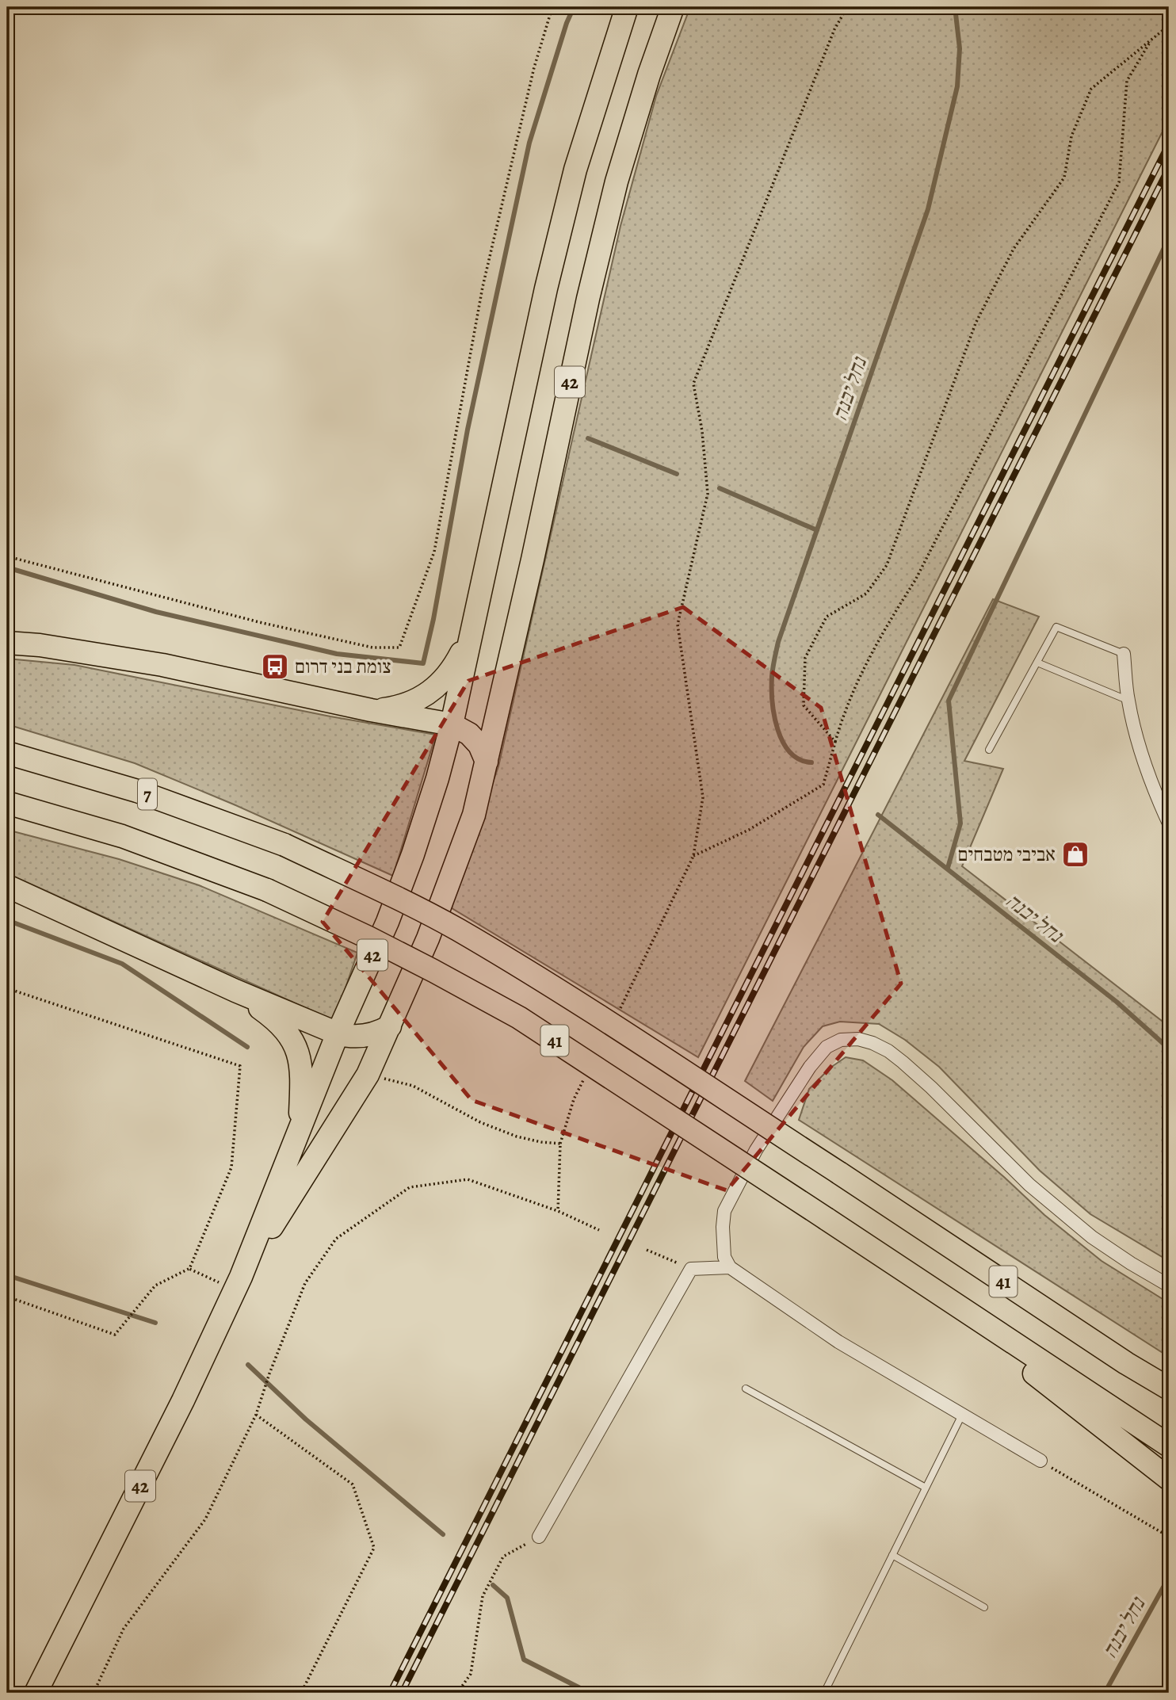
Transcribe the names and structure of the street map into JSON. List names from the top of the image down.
{
  "streets": {
    "highway": ["42", "7", "41"]
  },
  "crossings": [
    ["7", "41"]
  ],
  "water": ["נחל יבנה"],
  "places": {
    "bus stop": ["צומת בני דרום"],
    "shop": ["אביבי מטבחים"]
  }
}
